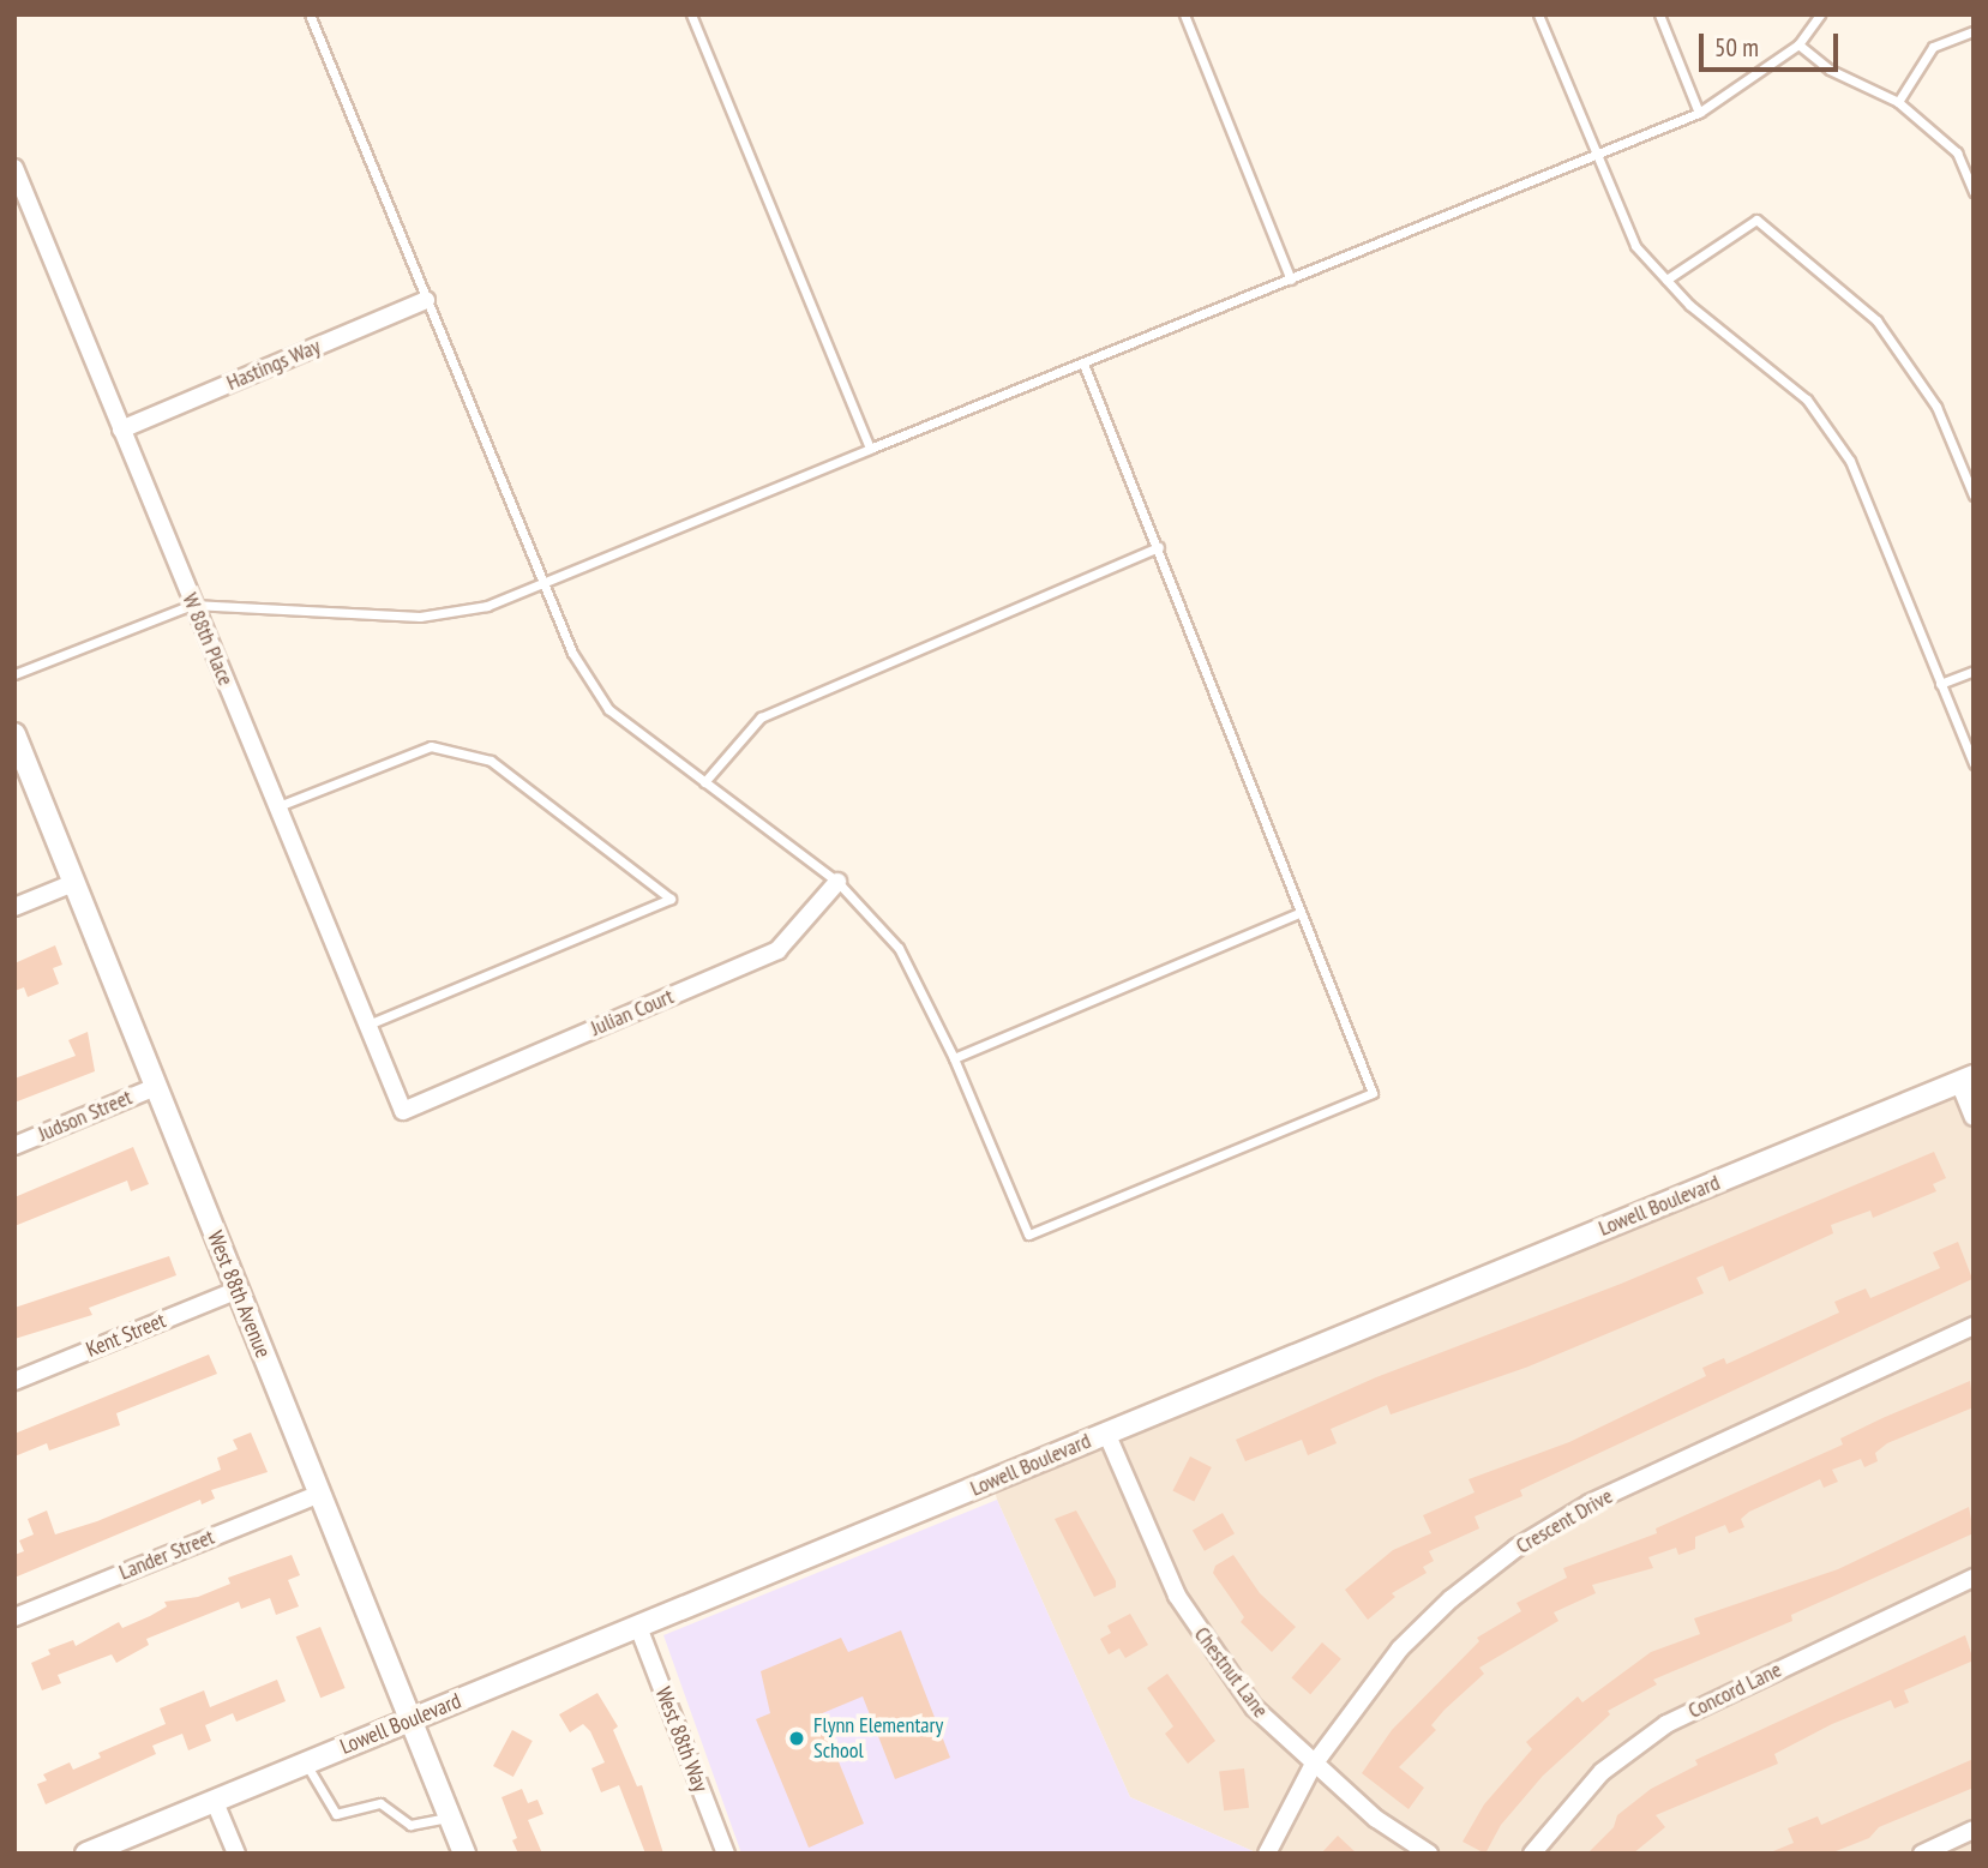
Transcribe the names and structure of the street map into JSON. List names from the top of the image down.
{
  "streets": {
    "street": [
      "Hastings Way",
      "W 88th Place",
      "Julian Court",
      "Judson Street",
      "Lowell Boulevard",
      "West 88th Avenue",
      "Kent Street",
      "Crescent Drive",
      "Lander Street",
      "Chestnut Lane",
      "Concord Lane",
      "West 88th Way"
    ]
  },
  "crossings": [
    ["Hastings Way", "W 88th Place"],
    ["W 88th Place", "Julian Court"],
    ["Judson Street", "West 88th Avenue"],
    ["Lowell Boulevard", "West 88th Avenue"],
    ["Lowell Boulevard", "Chestnut Lane"],
    ["Lowell Boulevard", "West 88th Way"],
    ["West 88th Avenue", "Kent Street"],
    ["West 88th Avenue", "Lander Street"],
    ["Crescent Drive", "Chestnut Lane"]
  ],
  "places": ["Flynn Elementary School"],
  "scale_bar": "50 m"
}
